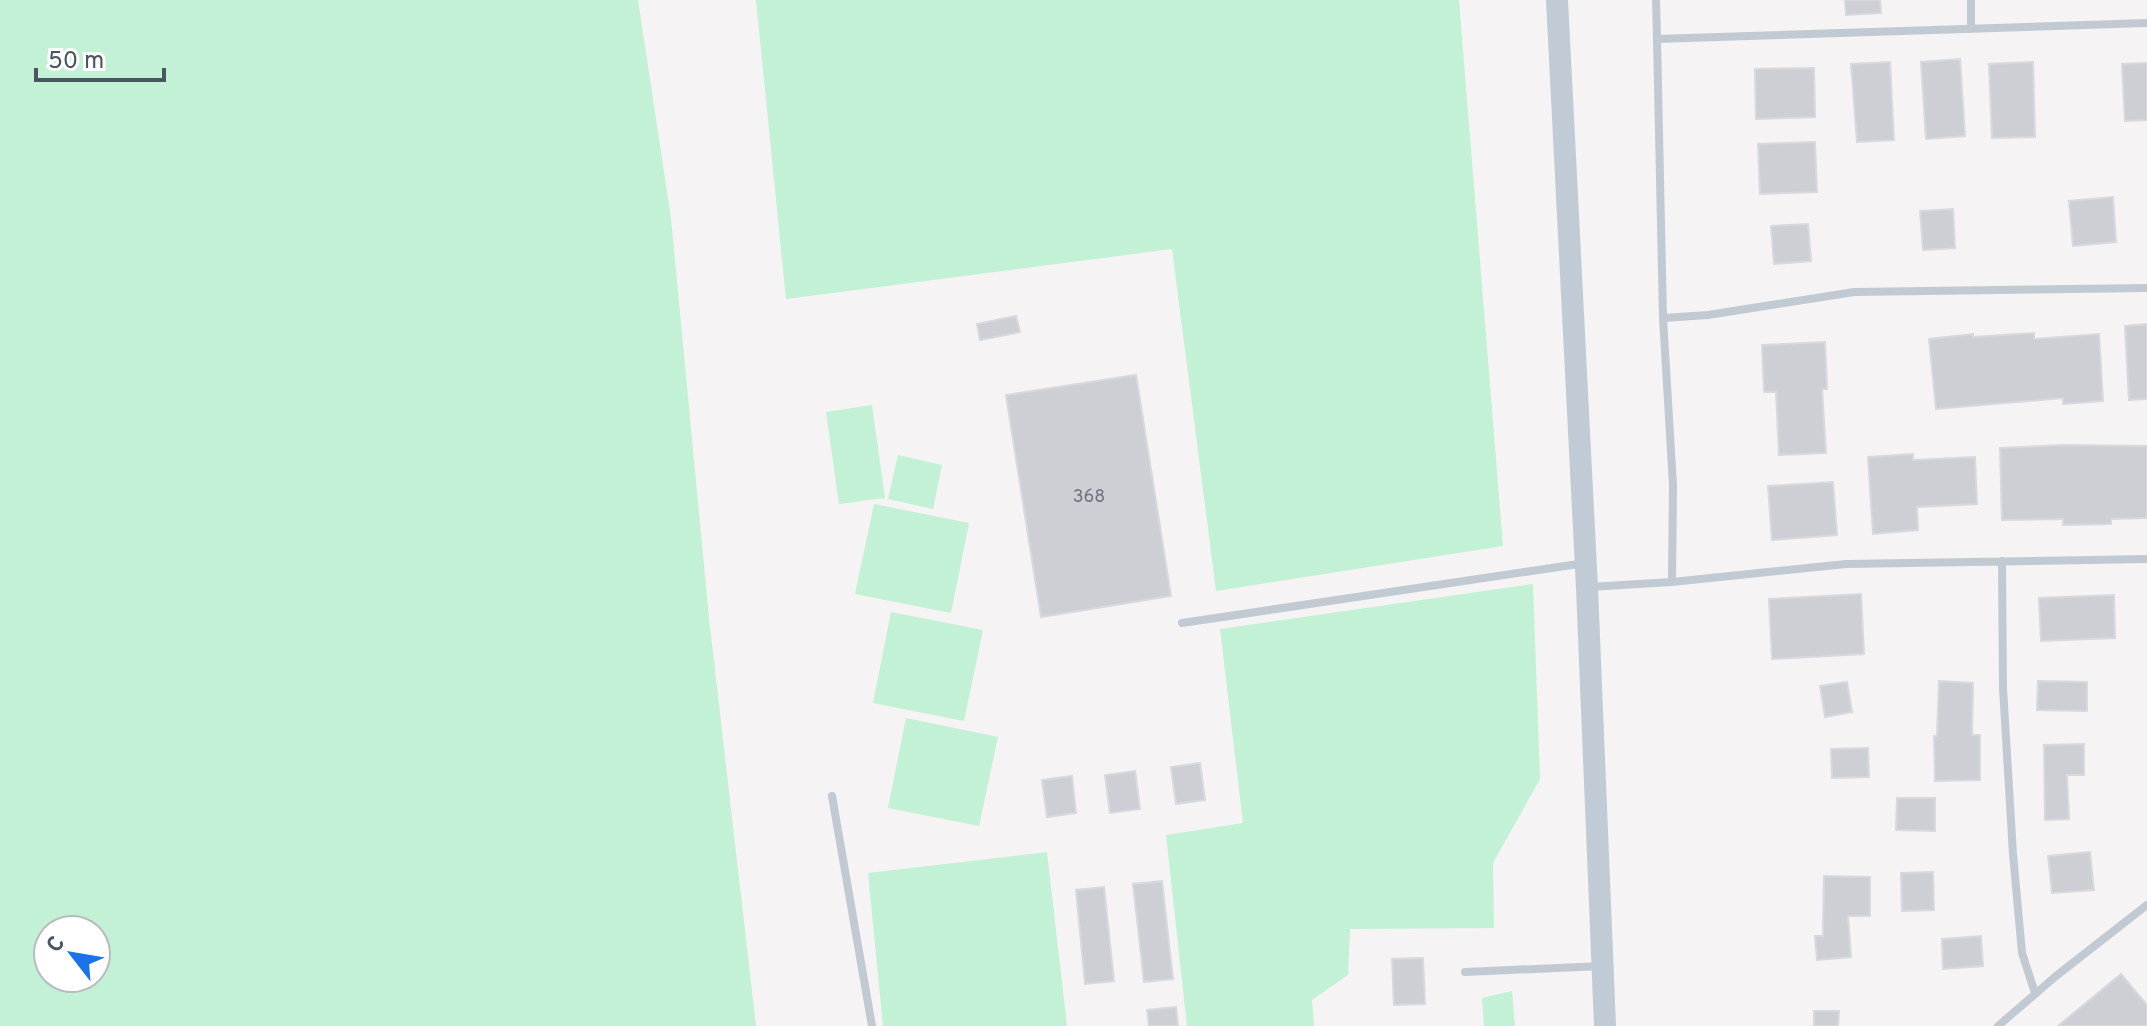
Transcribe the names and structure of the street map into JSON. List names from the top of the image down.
{
  "house_numbers": ["368"],
  "scale_bar": "50 m",
  "north": "top left"
}
